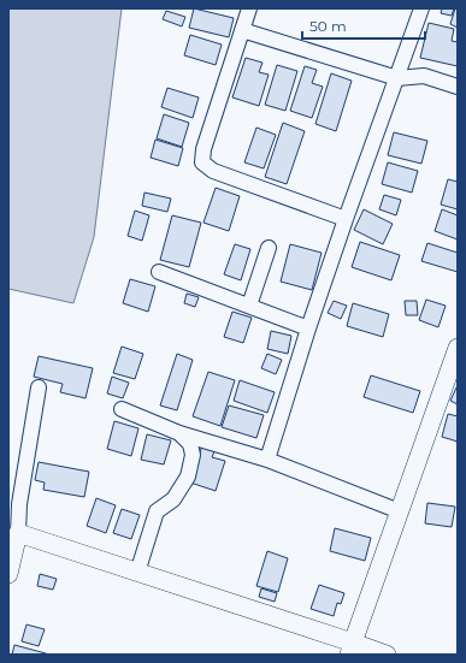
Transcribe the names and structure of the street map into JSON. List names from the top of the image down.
{
  "scale_bar": "50 m"
}
